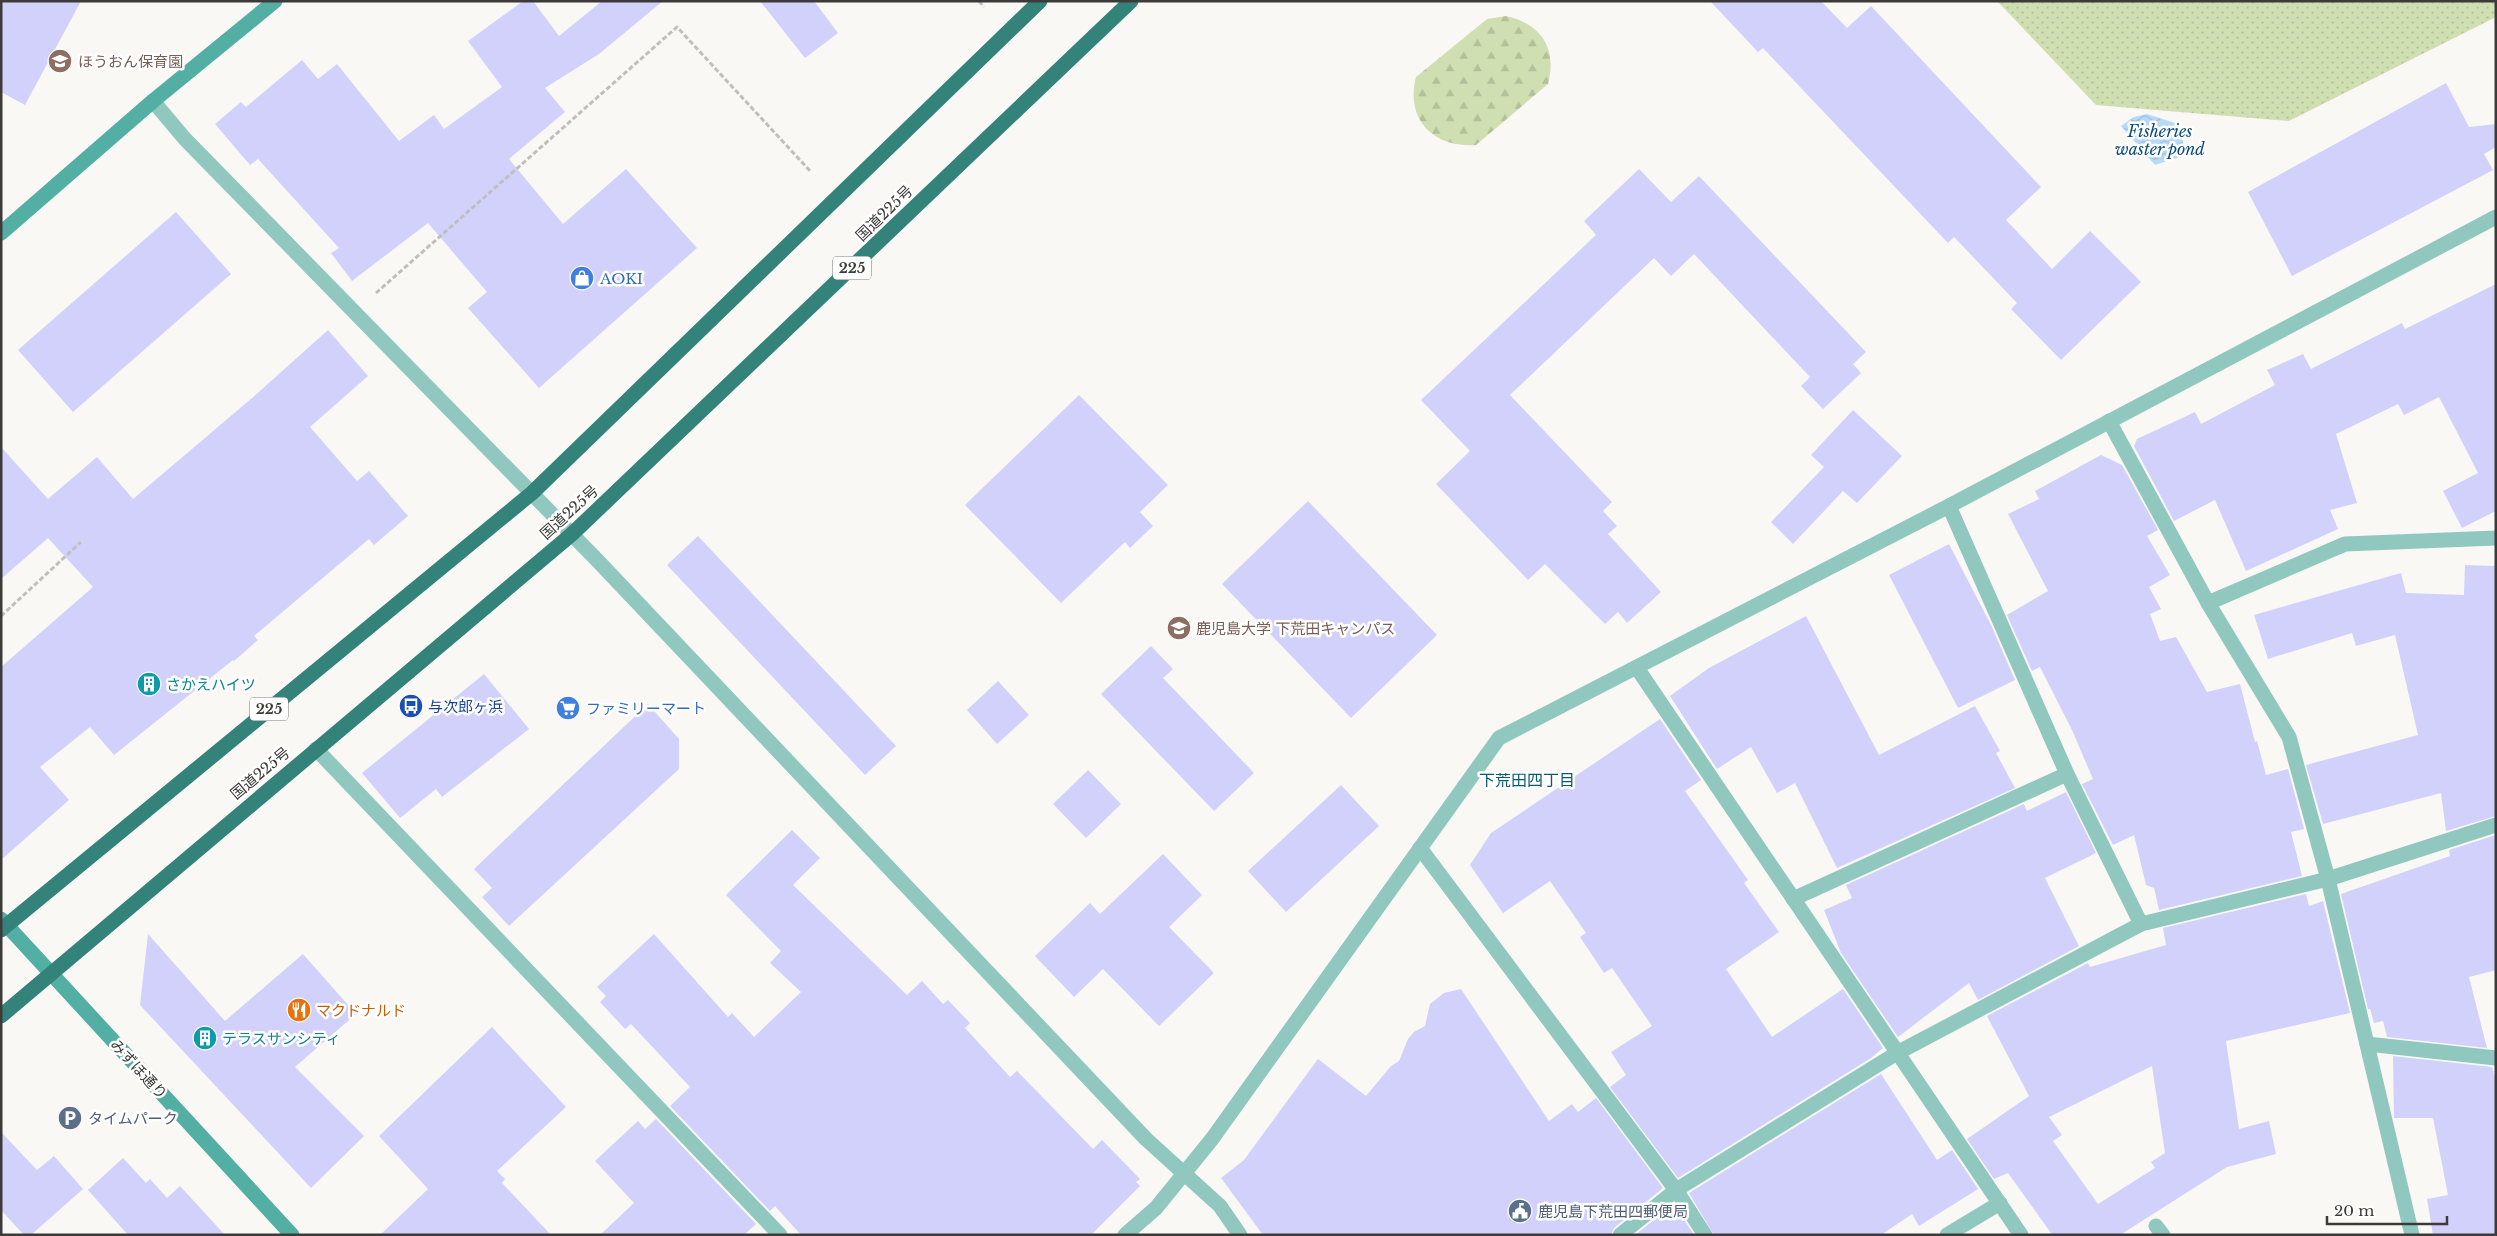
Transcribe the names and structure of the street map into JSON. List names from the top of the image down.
{
  "streets": {
    "highway": ["国道225号", "225"],
    "street": ["みずほ通り"]
  },
  "crossings": [
    ["国道225号", "みずほ通り"],
    ["225", "みずほ通り"]
  ],
  "districts": ["下荒田四丁目"],
  "water": ["Fisheries waster pond"],
  "places": {
    "school or university": ["ほうおん保育園", "鹿児島大学 下荒田キャンパス"],
    "shop": ["AOKI"],
    "building": ["さかえハイツ", "テラスサンシティ"],
    "bus stop": ["与次郎ヶ浜"],
    "supermarket": ["ファミリーマート"],
    "restaurant": ["マクドナルド"],
    "parking": ["タイムパーク"],
    "public building": ["鹿児島下荒田四郵便局"]
  },
  "scale_bar": "20 m"
}
